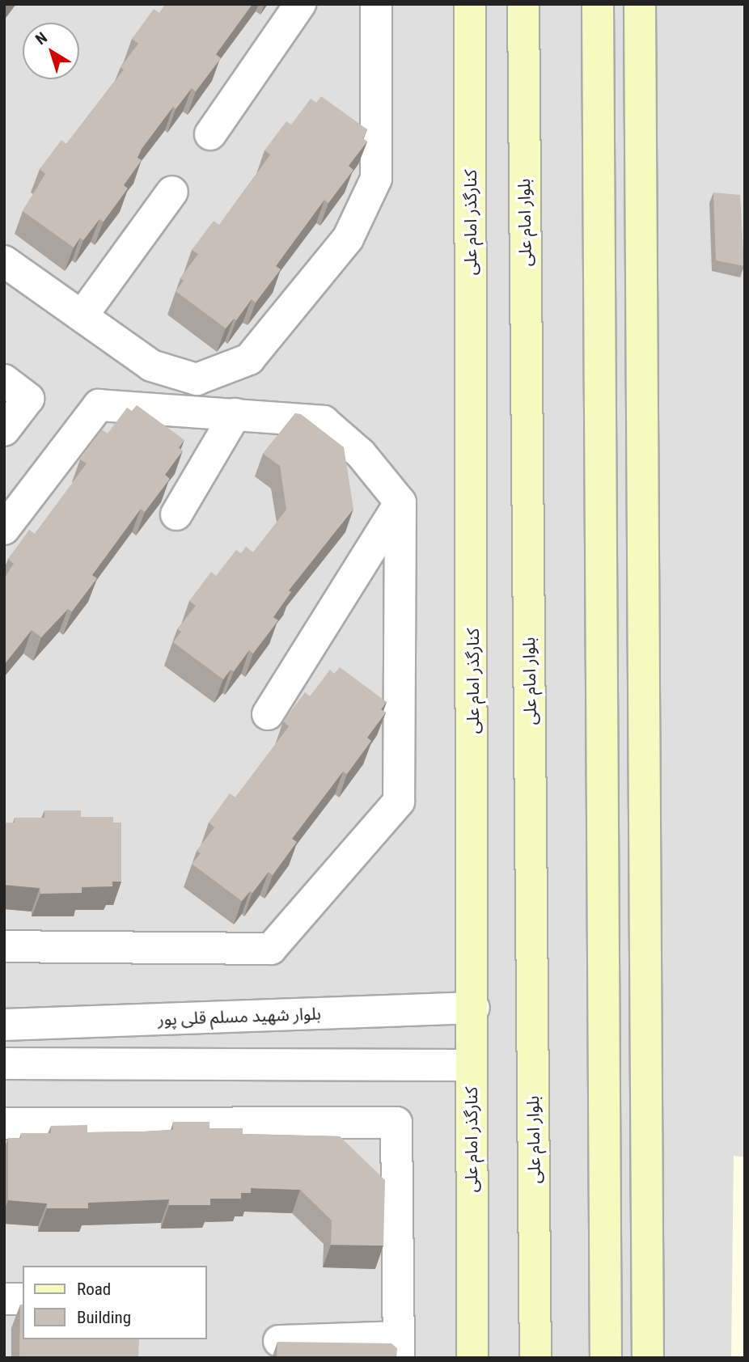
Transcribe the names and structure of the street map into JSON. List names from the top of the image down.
{
  "streets": {
    "main road": ["کنارگذر امام علی", "بلوار امام علی"],
    "street": ["بلوار شهید مسلم قلی پور"]
  },
  "crossings": [
    ["کنارگذر امام علی", "بلوار شهید مسلم قلی پور"]
  ],
  "legend": ["Road", "Building"],
  "north": "top left"
}
